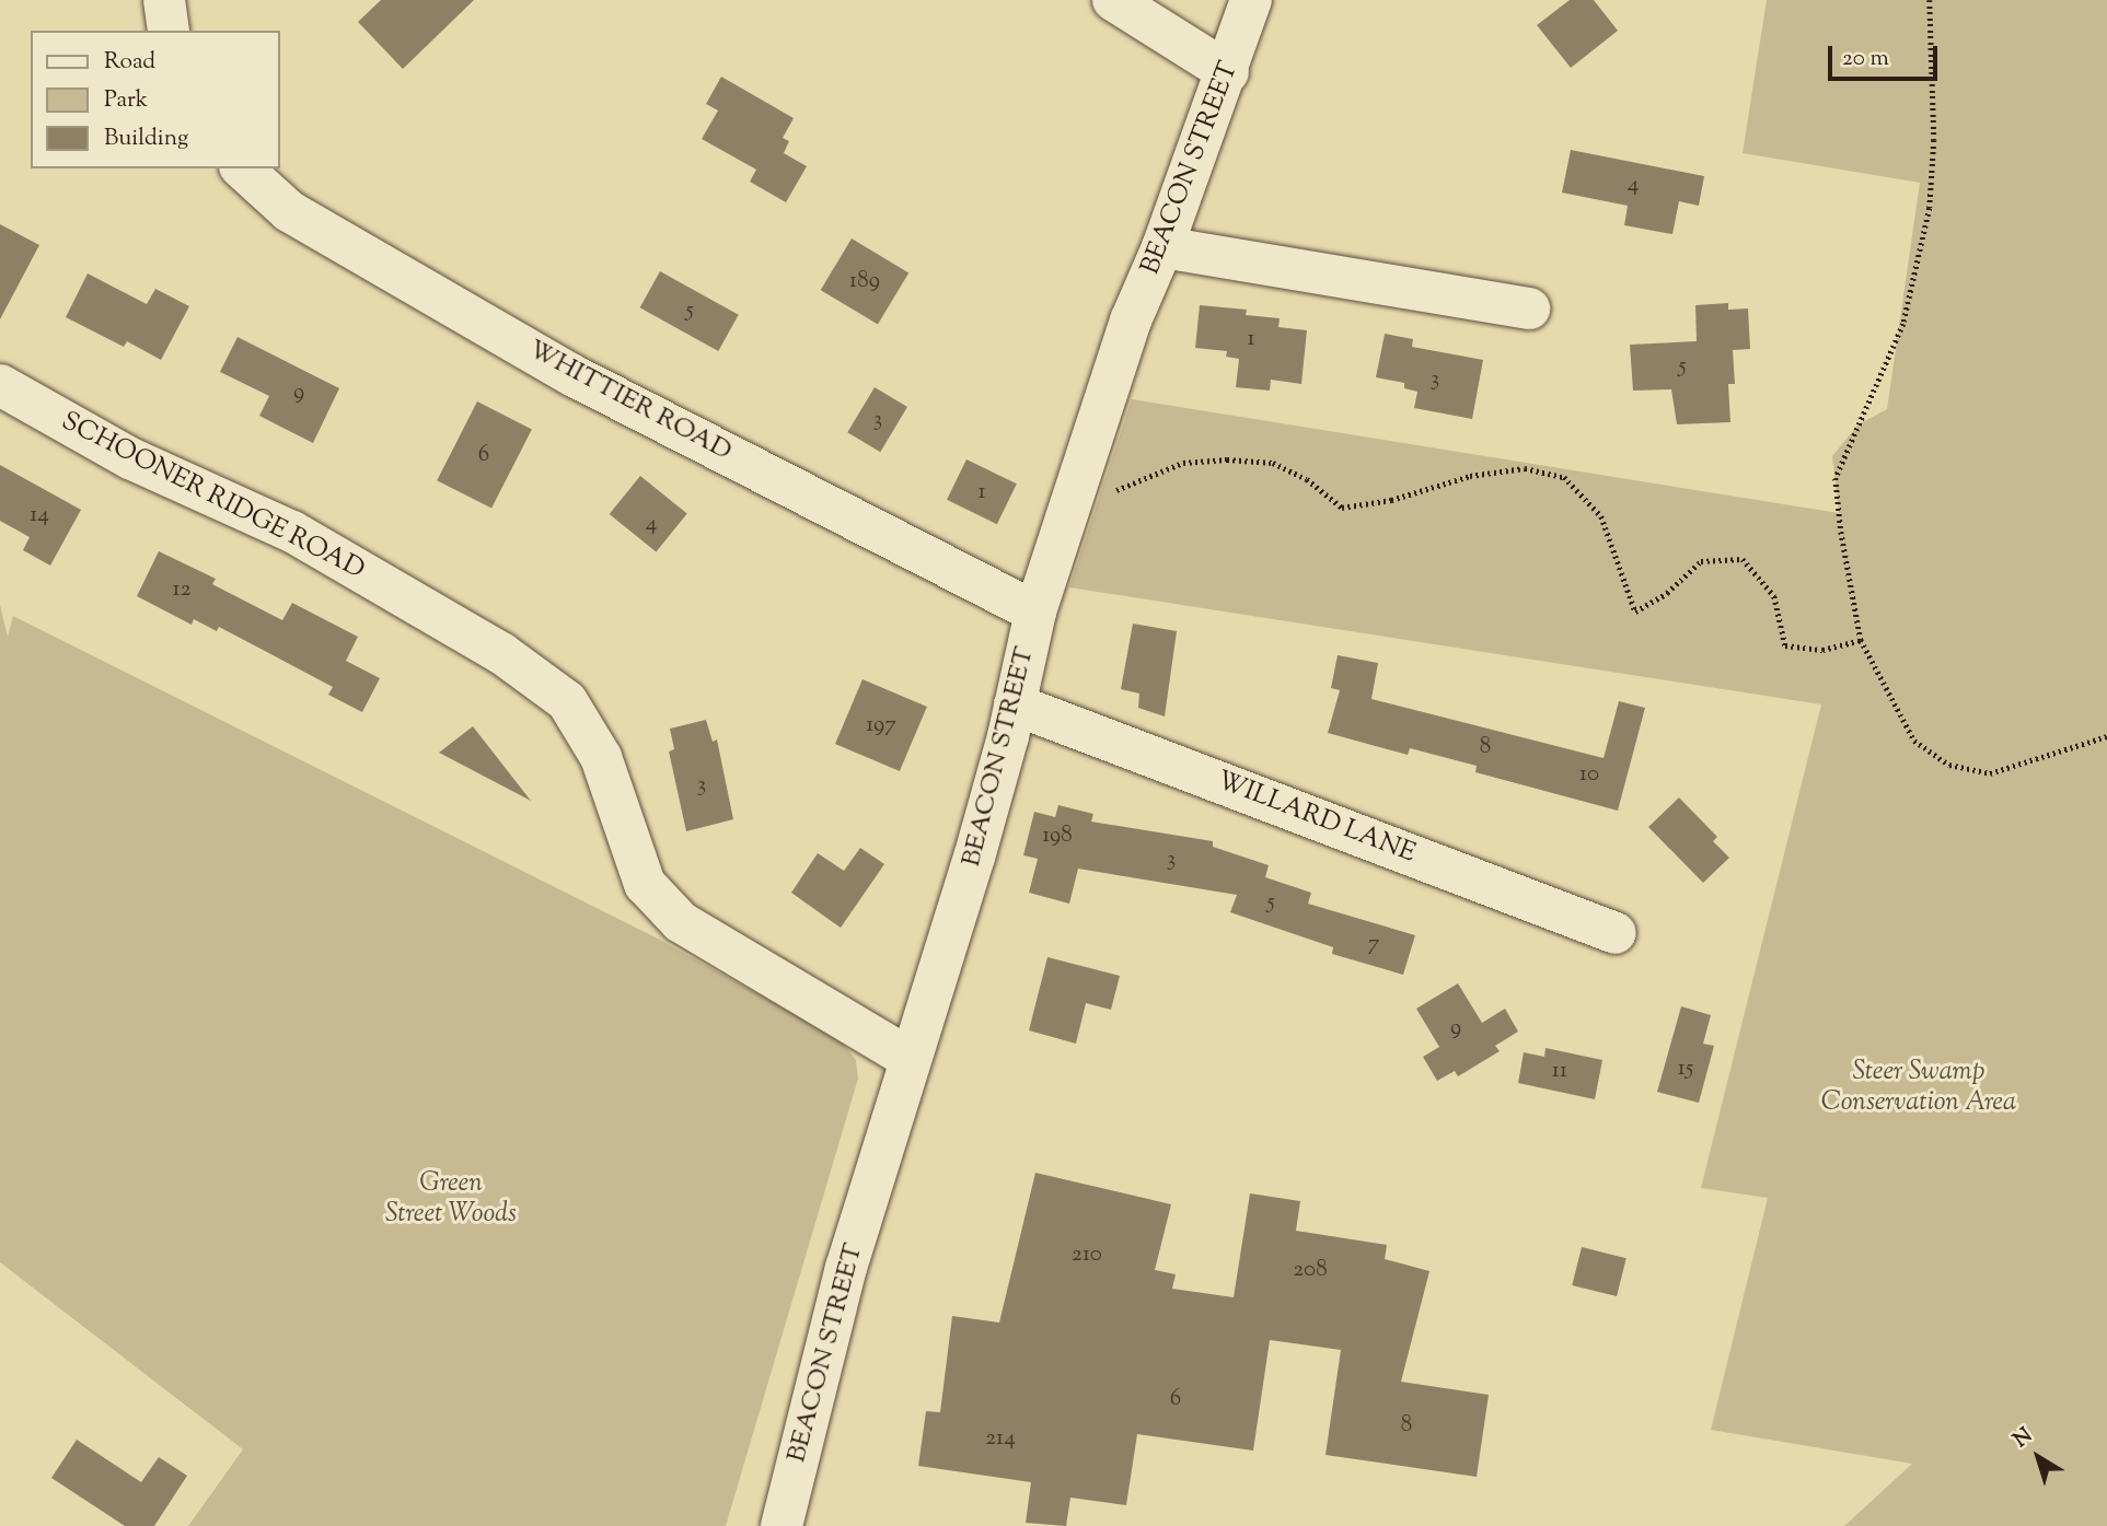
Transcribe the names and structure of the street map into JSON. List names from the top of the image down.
{
  "streets": {
    "street": [
      "BEACON STREET",
      "WHITTIER ROAD",
      "SCHOONER RIDGE ROAD",
      "WILLARD LANE"
    ]
  },
  "crossings": [
    ["BEACON STREET", "WHITTIER ROAD"],
    ["BEACON STREET", "SCHOONER RIDGE ROAD"],
    ["BEACON STREET", "WILLARD LANE"]
  ],
  "parks": ["Steer Swamp Conservation Area", "Green Street Woods"],
  "house_numbers": [
    "4",
    "189",
    "5",
    "1",
    "5",
    "3",
    "9",
    "3",
    "6",
    "1",
    "14",
    "4",
    "12",
    "197",
    "8",
    "10",
    "3",
    "198",
    "3",
    "5",
    "7",
    "9",
    "15",
    "11",
    "210",
    "208",
    "6",
    "8",
    "214"
  ],
  "legend": ["Road", "Park", "Building"],
  "scale_bar": "20 m",
  "north": "top left"
}
